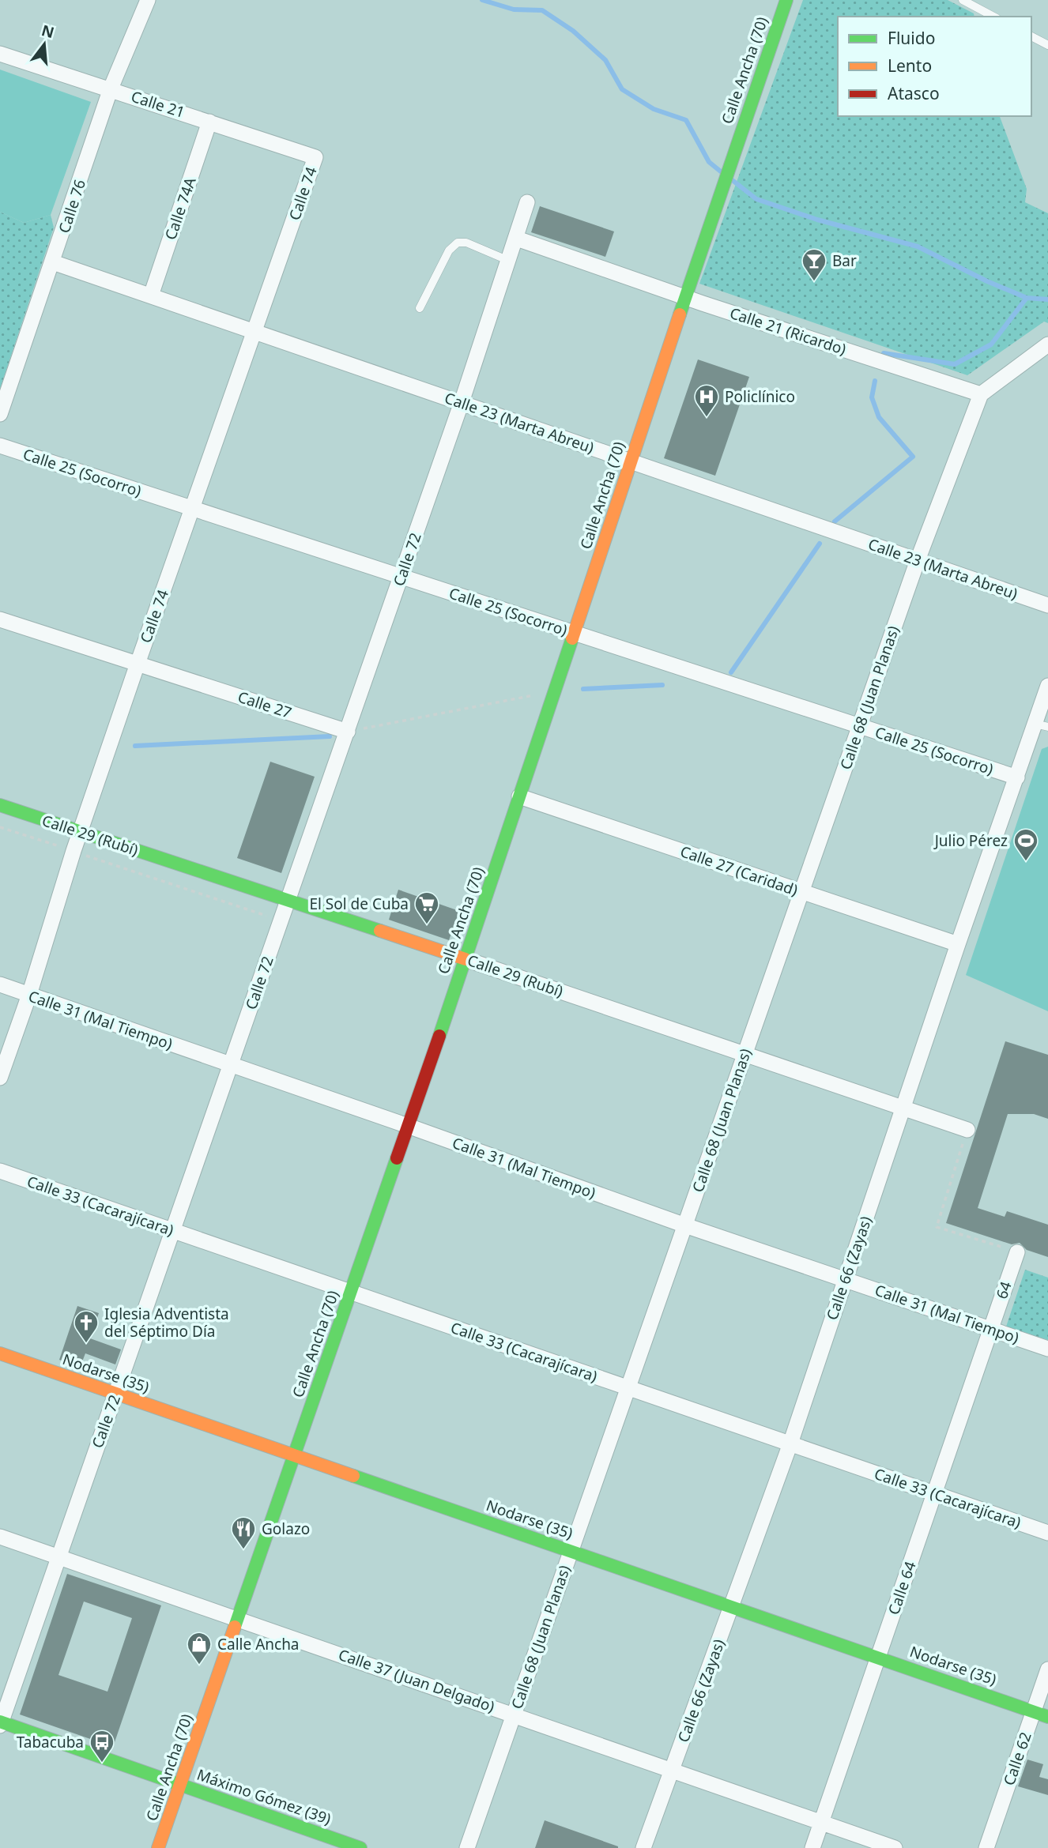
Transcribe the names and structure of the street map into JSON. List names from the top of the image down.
{
  "streets": {
    "main road": [
      "Calle Ancha (70)",
      "Calle 29 (Rubí)",
      "Nodarse (35)",
      "Máximo Gómez (39)"
    ],
    "street": [
      "Calle 21",
      "Calle 74",
      "Calle 76",
      "Calle 74A",
      "Calle 21 (Ricardo)",
      "Calle 23 (Marta Abreu)",
      "Calle 25 (Socorro)",
      "Calle 72",
      "Calle 68 (Juan Planas)",
      "Calle 27",
      "Calle 27 (Caridad)",
      "Calle 31 (Mal Tiempo)",
      "Calle 33 (Cacarajícara)",
      "Calle 66 (Zayas)",
      "64",
      "Calle 64",
      "Calle 37 (Juan Delgado)",
      "Calle 62"
    ]
  },
  "crossings": [
    ["Calle Ancha (70)", "Calle 21 (Ricardo)"],
    ["Calle Ancha (70)", "Calle 23 (Marta Abreu)"],
    ["Calle Ancha (70)", "Calle 25 (Socorro)"],
    ["Calle Ancha (70)", "Calle 29 (Rubí)"],
    ["Calle Ancha (70)", "Calle 27 (Caridad)"],
    ["Calle Ancha (70)", "Calle 31 (Mal Tiempo)"],
    ["Calle Ancha (70)", "Calle 33 (Cacarajícara)"],
    ["Calle Ancha (70)", "Nodarse (35)"],
    ["Calle Ancha (70)", "Calle 37 (Juan Delgado)"],
    ["Calle Ancha (70)", "Máximo Gómez (39)"],
    ["Calle 21", "Calle 74"],
    ["Calle 21", "Calle 76"],
    ["Calle 21", "Calle 74A"],
    ["Calle 74", "Calle 23 (Marta Abreu)"],
    ["Calle 74", "Calle 25 (Socorro)"],
    ["Calle 74", "Calle 27"],
    ["Calle 74", "Calle 29 (Rubí)"],
    ["Calle 74", "Calle 31 (Mal Tiempo)"],
    ["Calle 76", "Calle 23 (Marta Abreu)"],
    ["Calle 74A", "Calle 23 (Marta Abreu)"],
    ["Calle 21 (Ricardo)", "Calle 72"],
    ["Calle 21 (Ricardo)", "Calle 68 (Juan Planas)"],
    ["Calle 23 (Marta Abreu)", "Calle 72"],
    ["Calle 23 (Marta Abreu)", "Calle 68 (Juan Planas)"],
    ["Calle 25 (Socorro)", "Calle 72"],
    ["Calle 25 (Socorro)", "Calle 68 (Juan Planas)"],
    ["Calle 25 (Socorro)", "Calle 66 (Zayas)"],
    ["Calle 72", "Calle 27"],
    ["Calle 72", "Calle 29 (Rubí)"],
    ["Calle 72", "Calle 31 (Mal Tiempo)"],
    ["Calle 72", "Calle 33 (Cacarajícara)"],
    ["Calle 72", "Nodarse (35)"],
    ["Calle 72", "Calle 37 (Juan Delgado)"],
    ["Calle 72", "Máximo Gómez (39)"],
    ["Calle 68 (Juan Planas)", "Calle 29 (Rubí)"],
    ["Calle 68 (Juan Planas)", "Calle 27 (Caridad)"],
    ["Calle 68 (Juan Planas)", "Calle 31 (Mal Tiempo)"],
    ["Calle 68 (Juan Planas)", "Calle 33 (Cacarajícara)"],
    ["Calle 68 (Juan Planas)", "Nodarse (35)"],
    ["Calle 68 (Juan Planas)", "Calle 37 (Juan Delgado)"],
    ["Calle 29 (Rubí)", "Calle 66 (Zayas)"],
    ["Calle 27 (Caridad)", "Calle 66 (Zayas)"],
    ["Calle 31 (Mal Tiempo)", "Calle 66 (Zayas)"],
    ["Calle 31 (Mal Tiempo)", "64"],
    ["Calle 31 (Mal Tiempo)", "Calle 64"],
    ["Calle 33 (Cacarajícara)", "Calle 66 (Zayas)"],
    ["Calle 33 (Cacarajícara)", "Calle 64"],
    ["Calle 66 (Zayas)", "Nodarse (35)"],
    ["Calle 66 (Zayas)", "Calle 37 (Juan Delgado)"],
    ["64", "Calle 64"],
    ["Nodarse (35)", "Calle 64"],
    ["Nodarse (35)", "Calle 62"],
    ["Calle 64", "Calle 37 (Juan Delgado)"]
  ],
  "places": {
    "bar": ["Bar"],
    "hospital": ["Policlínico"],
    "sports": ["Julio Pérez"],
    "supermarket": ["El Sol de Cuba"],
    "church": ["Iglesia Adventista del Séptimo Día"],
    "restaurant": ["Golazo"],
    "shop": ["Calle Ancha"],
    "bus stop": ["Tabacuba"]
  },
  "legend": ["Fluido", "Lento", "Atasco"],
  "north": "top"
}
